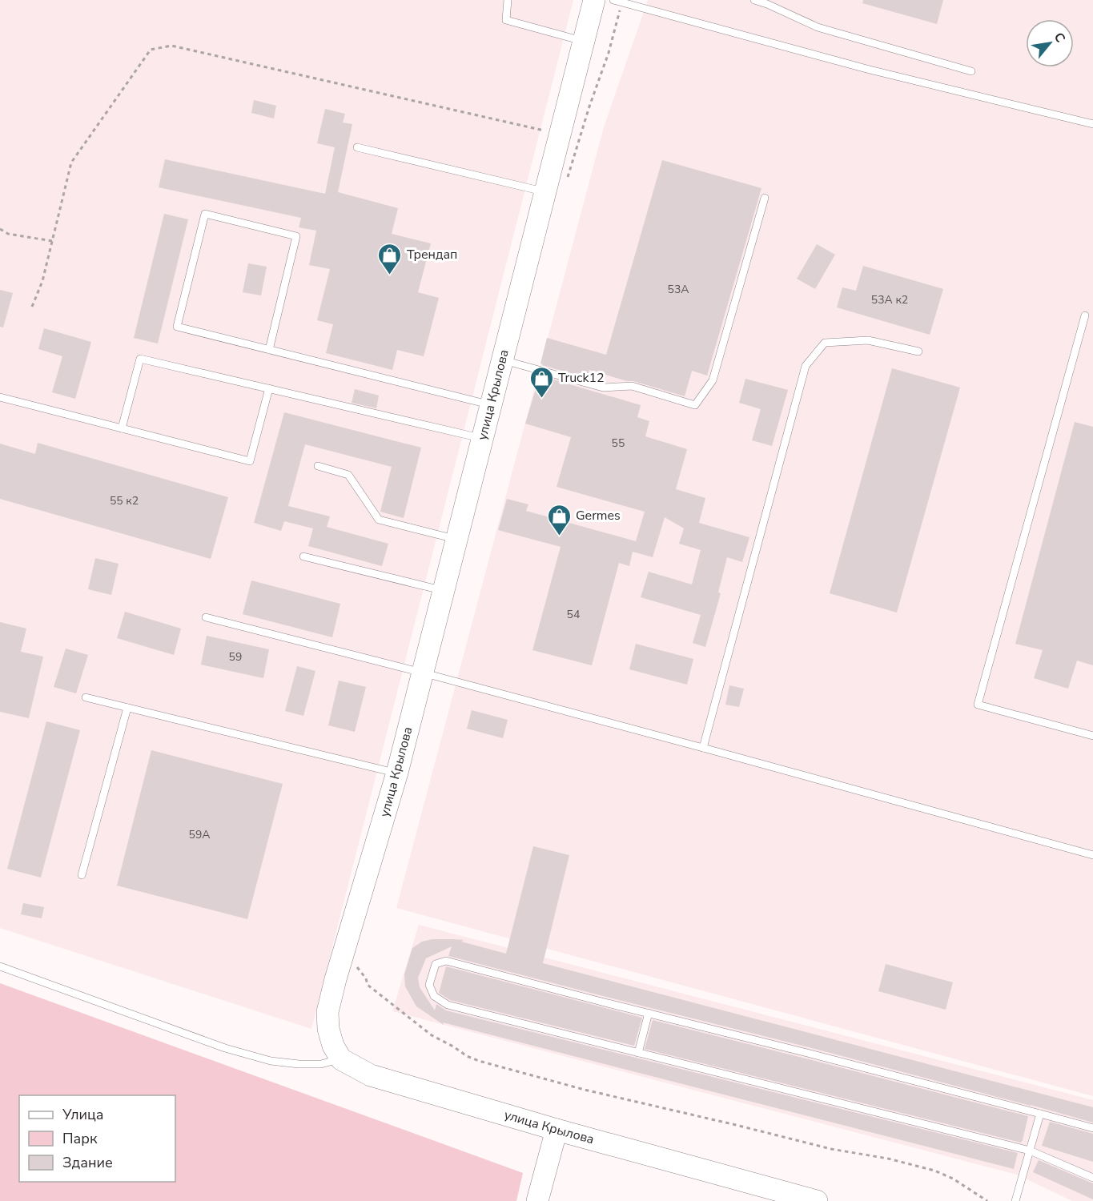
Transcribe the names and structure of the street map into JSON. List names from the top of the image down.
{
  "streets": {
    "street": ["улица Крылова"]
  },
  "places": {
    "shop": ["Трендап", "Truck12", "Germes"]
  },
  "house_numbers": [
    "53А",
    "53А к2",
    "55",
    "55 к2",
    "54",
    "59",
    "59А"
  ],
  "legend": ["Улица", "Парк", "Здание"],
  "north": "top right"
}
